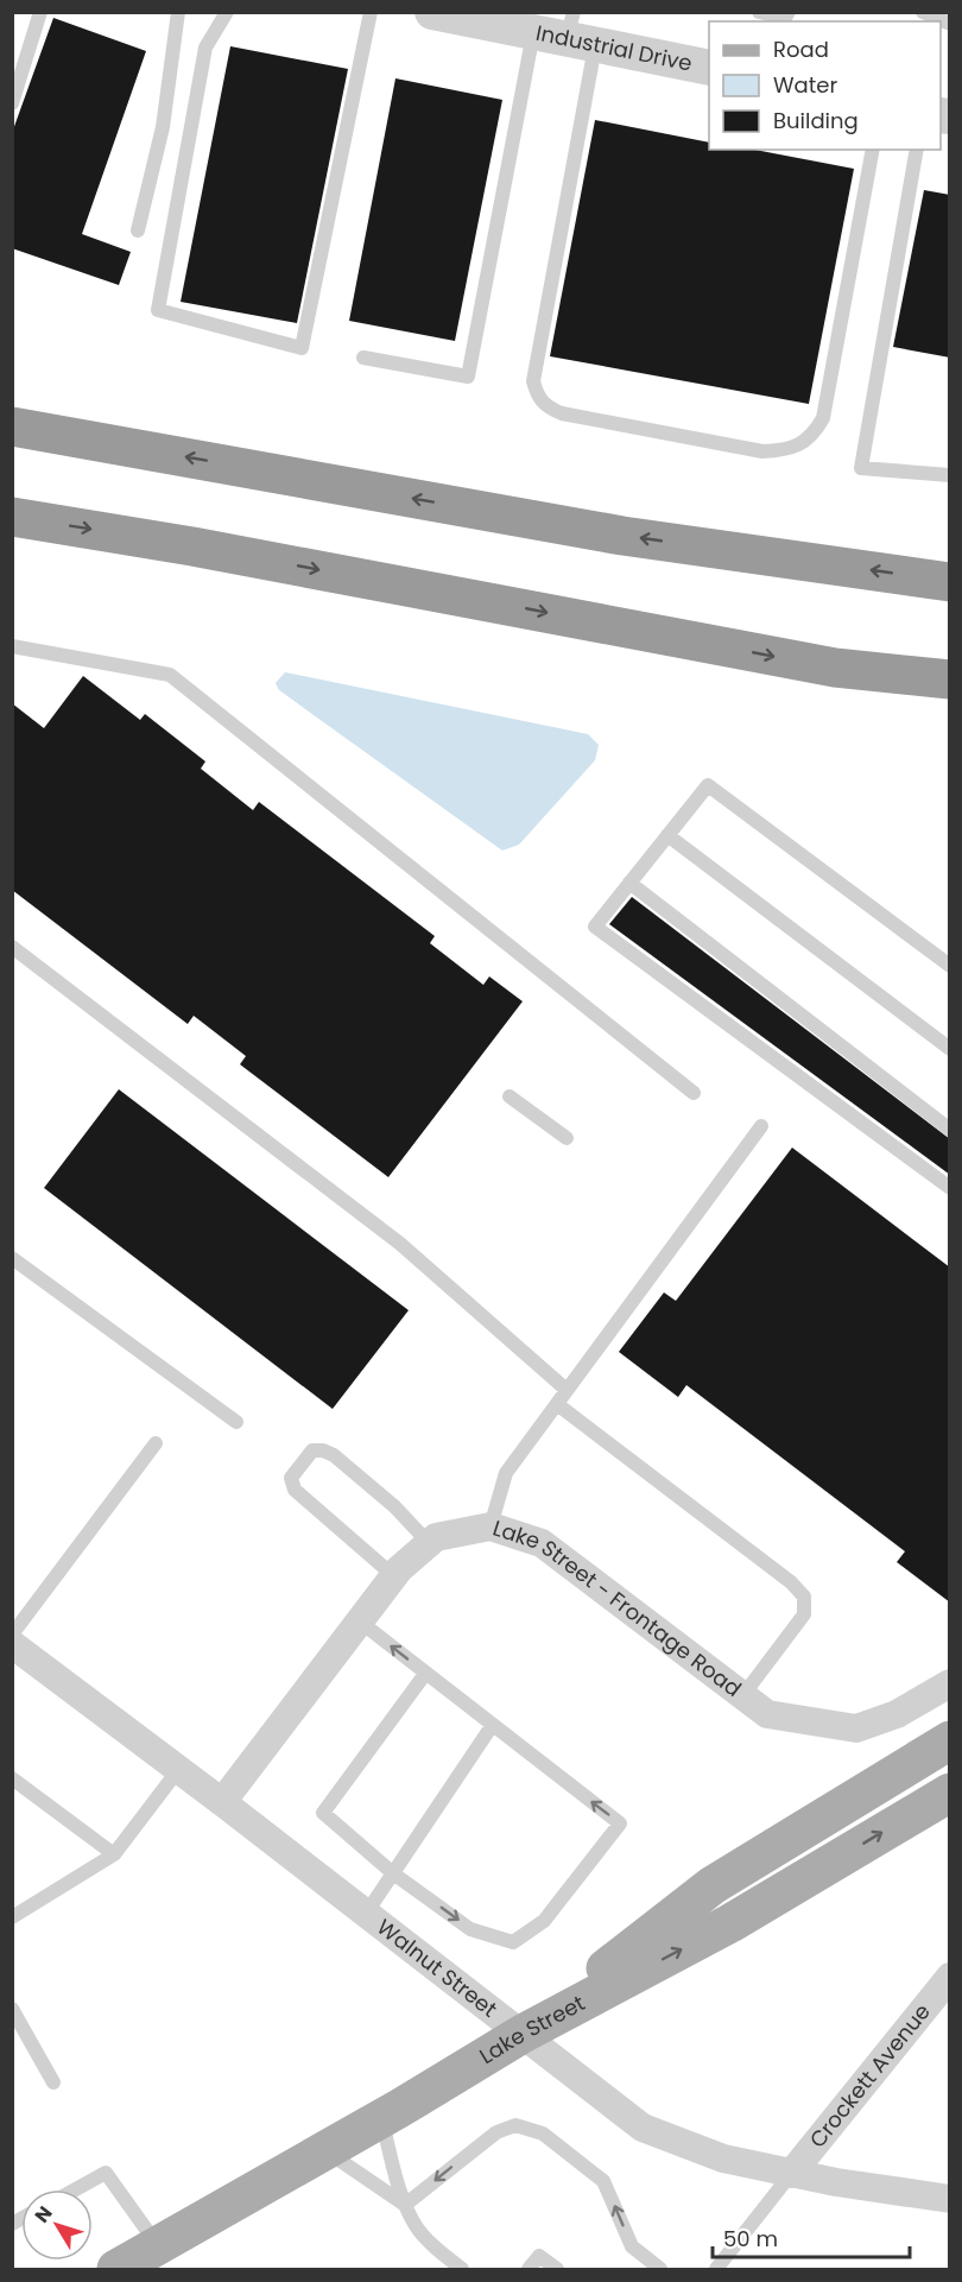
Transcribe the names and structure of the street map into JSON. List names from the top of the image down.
{
  "streets": {
    "main road": ["Lake Street"],
    "street": [
      "Industrial Drive",
      "Lake Street - Frontage Road",
      "Walnut Street",
      "Crockett Avenue"
    ]
  },
  "crossings": [
    ["Lake Street - Frontage Road", "Walnut Street"],
    ["Walnut Street", "Lake Street"],
    ["Walnut Street", "Crockett Avenue"]
  ],
  "legend": ["Road", "Water", "Building"],
  "scale_bar": "50 m",
  "north": "top left"
}
